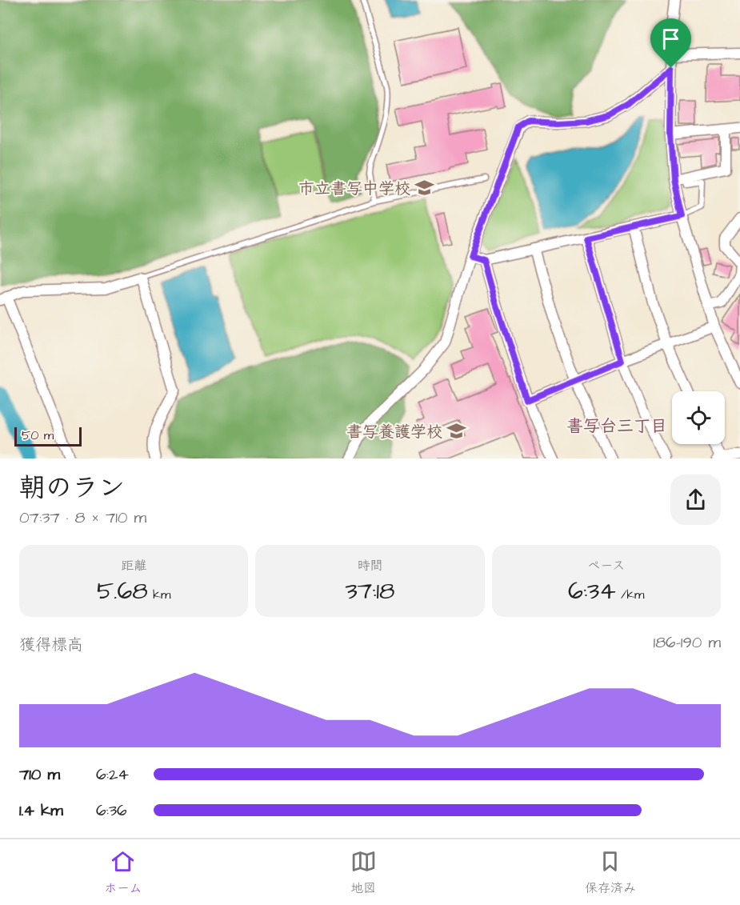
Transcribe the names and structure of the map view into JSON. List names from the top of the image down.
{
  "districts": ["書写台三丁目"],
  "places": {
    "school or university": ["市立書写中学校", "書写養護学校"]
  },
  "scale_bar": "50 m",
  "page": {
    "scale": "50 m",
    "heading": ["朝のラン", "07:37 · 8 × 710 m"],
    "stats": [
      ["距離", "5.68 km"],
      ["時間", "37:18"],
      ["ペース", "6:34 /km"]
    ],
    "chart": ["獲得標高", "186–190 m"],
    "list": [
      {
        "name": "710 m",
        "note": "6:24"
      },
      {
        "name": "1.4 km",
        "note": "6:36"
      }
    ],
    "tabs": ["ホーム", "地図", "保存済み"]
  }
}
